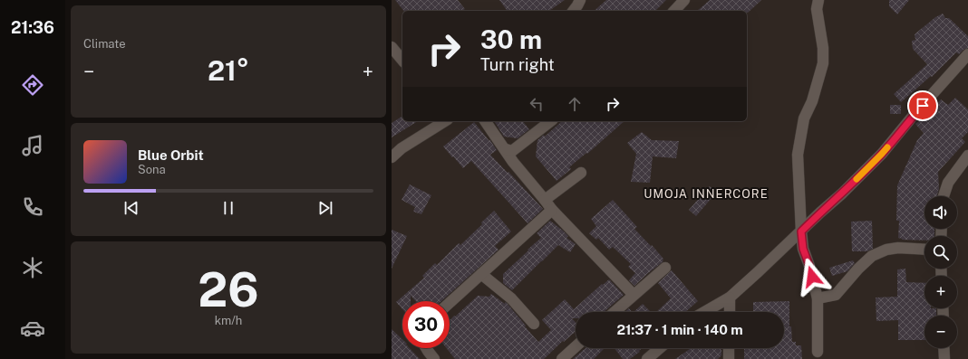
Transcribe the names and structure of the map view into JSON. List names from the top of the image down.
{
  "districts": ["UMOJA INNERCORE"],
  "page": {
    "tabs": "21:36",
    "tile": [
      "Climate",
      ["26", "km/h"]
    ],
    "turn": ["30 m", "Turn right"],
    "heat": ["−", "21°", "+"],
    "song": ["Blue Orbit", "Sona"],
    "map_buttons": ["+", "−"],
    "limit": "30",
    "trip": "21:37 · 1 min · 140 m"
  }
}
